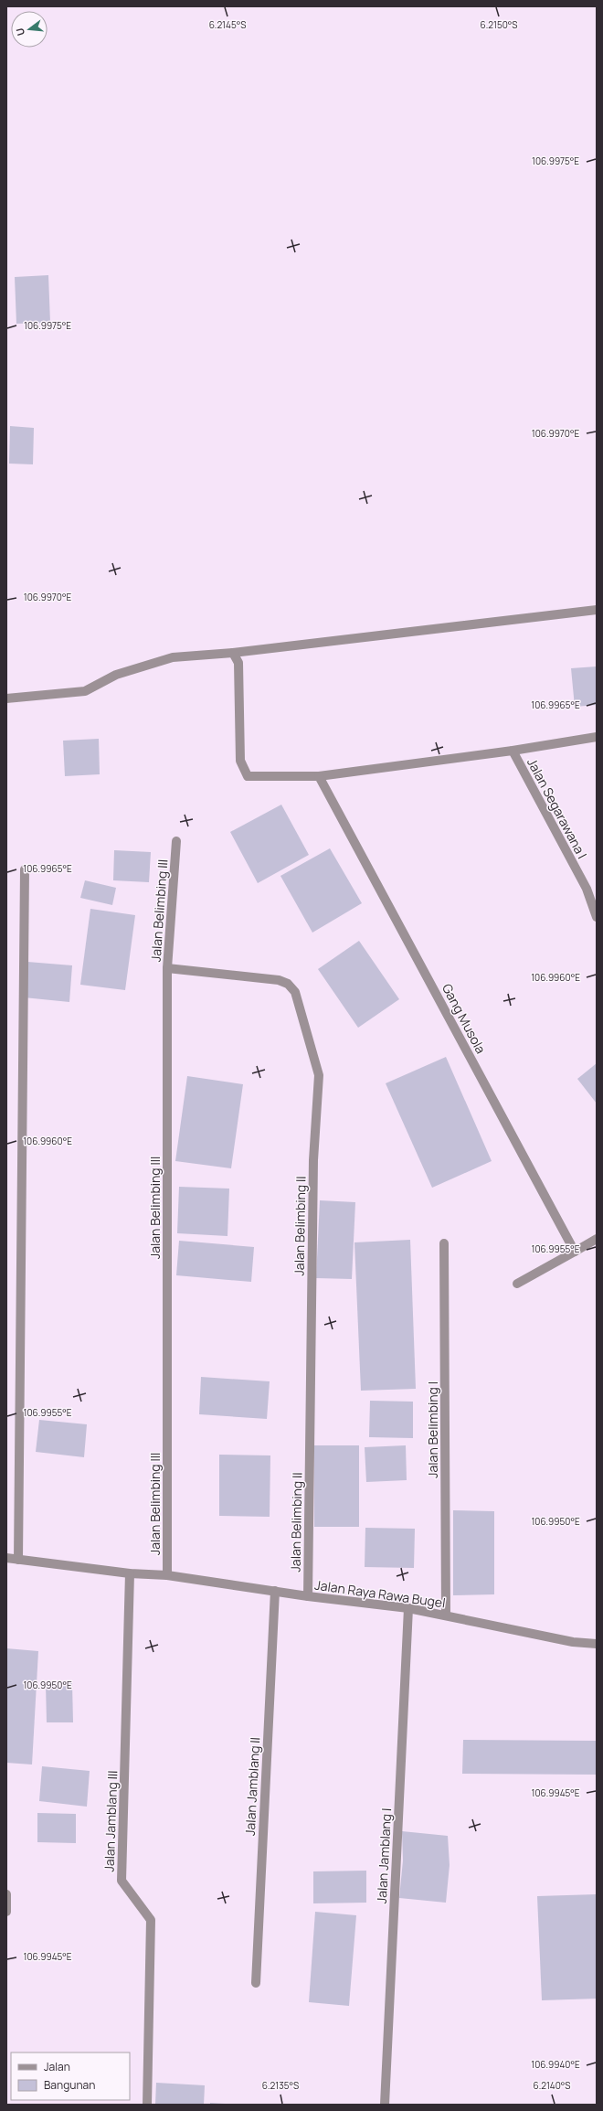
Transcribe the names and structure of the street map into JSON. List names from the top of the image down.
{
  "streets": {
    "street": [
      "Jalan Segarawana I",
      "Jalan Belimbing III",
      "Gang Musola",
      "Jalan Belimbing II",
      "Jalan Belimbing I",
      "Jalan Raya Rawa Bugel",
      "Jalan Jamblang II",
      "Jalan Jamblang III",
      "Jalan Jamblang I"
    ]
  },
  "crossings": [
    ["Jalan Belimbing III", "Jalan Belimbing II"],
    ["Jalan Belimbing III", "Jalan Raya Rawa Bugel"],
    ["Jalan Belimbing II", "Jalan Raya Rawa Bugel"],
    ["Jalan Belimbing I", "Jalan Raya Rawa Bugel"],
    ["Jalan Raya Rawa Bugel", "Jalan Jamblang II"],
    ["Jalan Raya Rawa Bugel", "Jalan Jamblang III"],
    ["Jalan Raya Rawa Bugel", "Jalan Jamblang I"]
  ],
  "legend": ["Jalan", "Bangunan"],
  "north": "left",
  "coordinates": [
    "6.2145°S",
    "6.2150°S",
    "106.9975°E",
    "106.9970°E",
    "106.9965°E",
    "106.9960°E",
    "106.9955°E",
    "106.9950°E",
    "106.9945°E",
    "106.9940°E",
    "6.2135°S",
    "6.2140°S"
  ]
}
